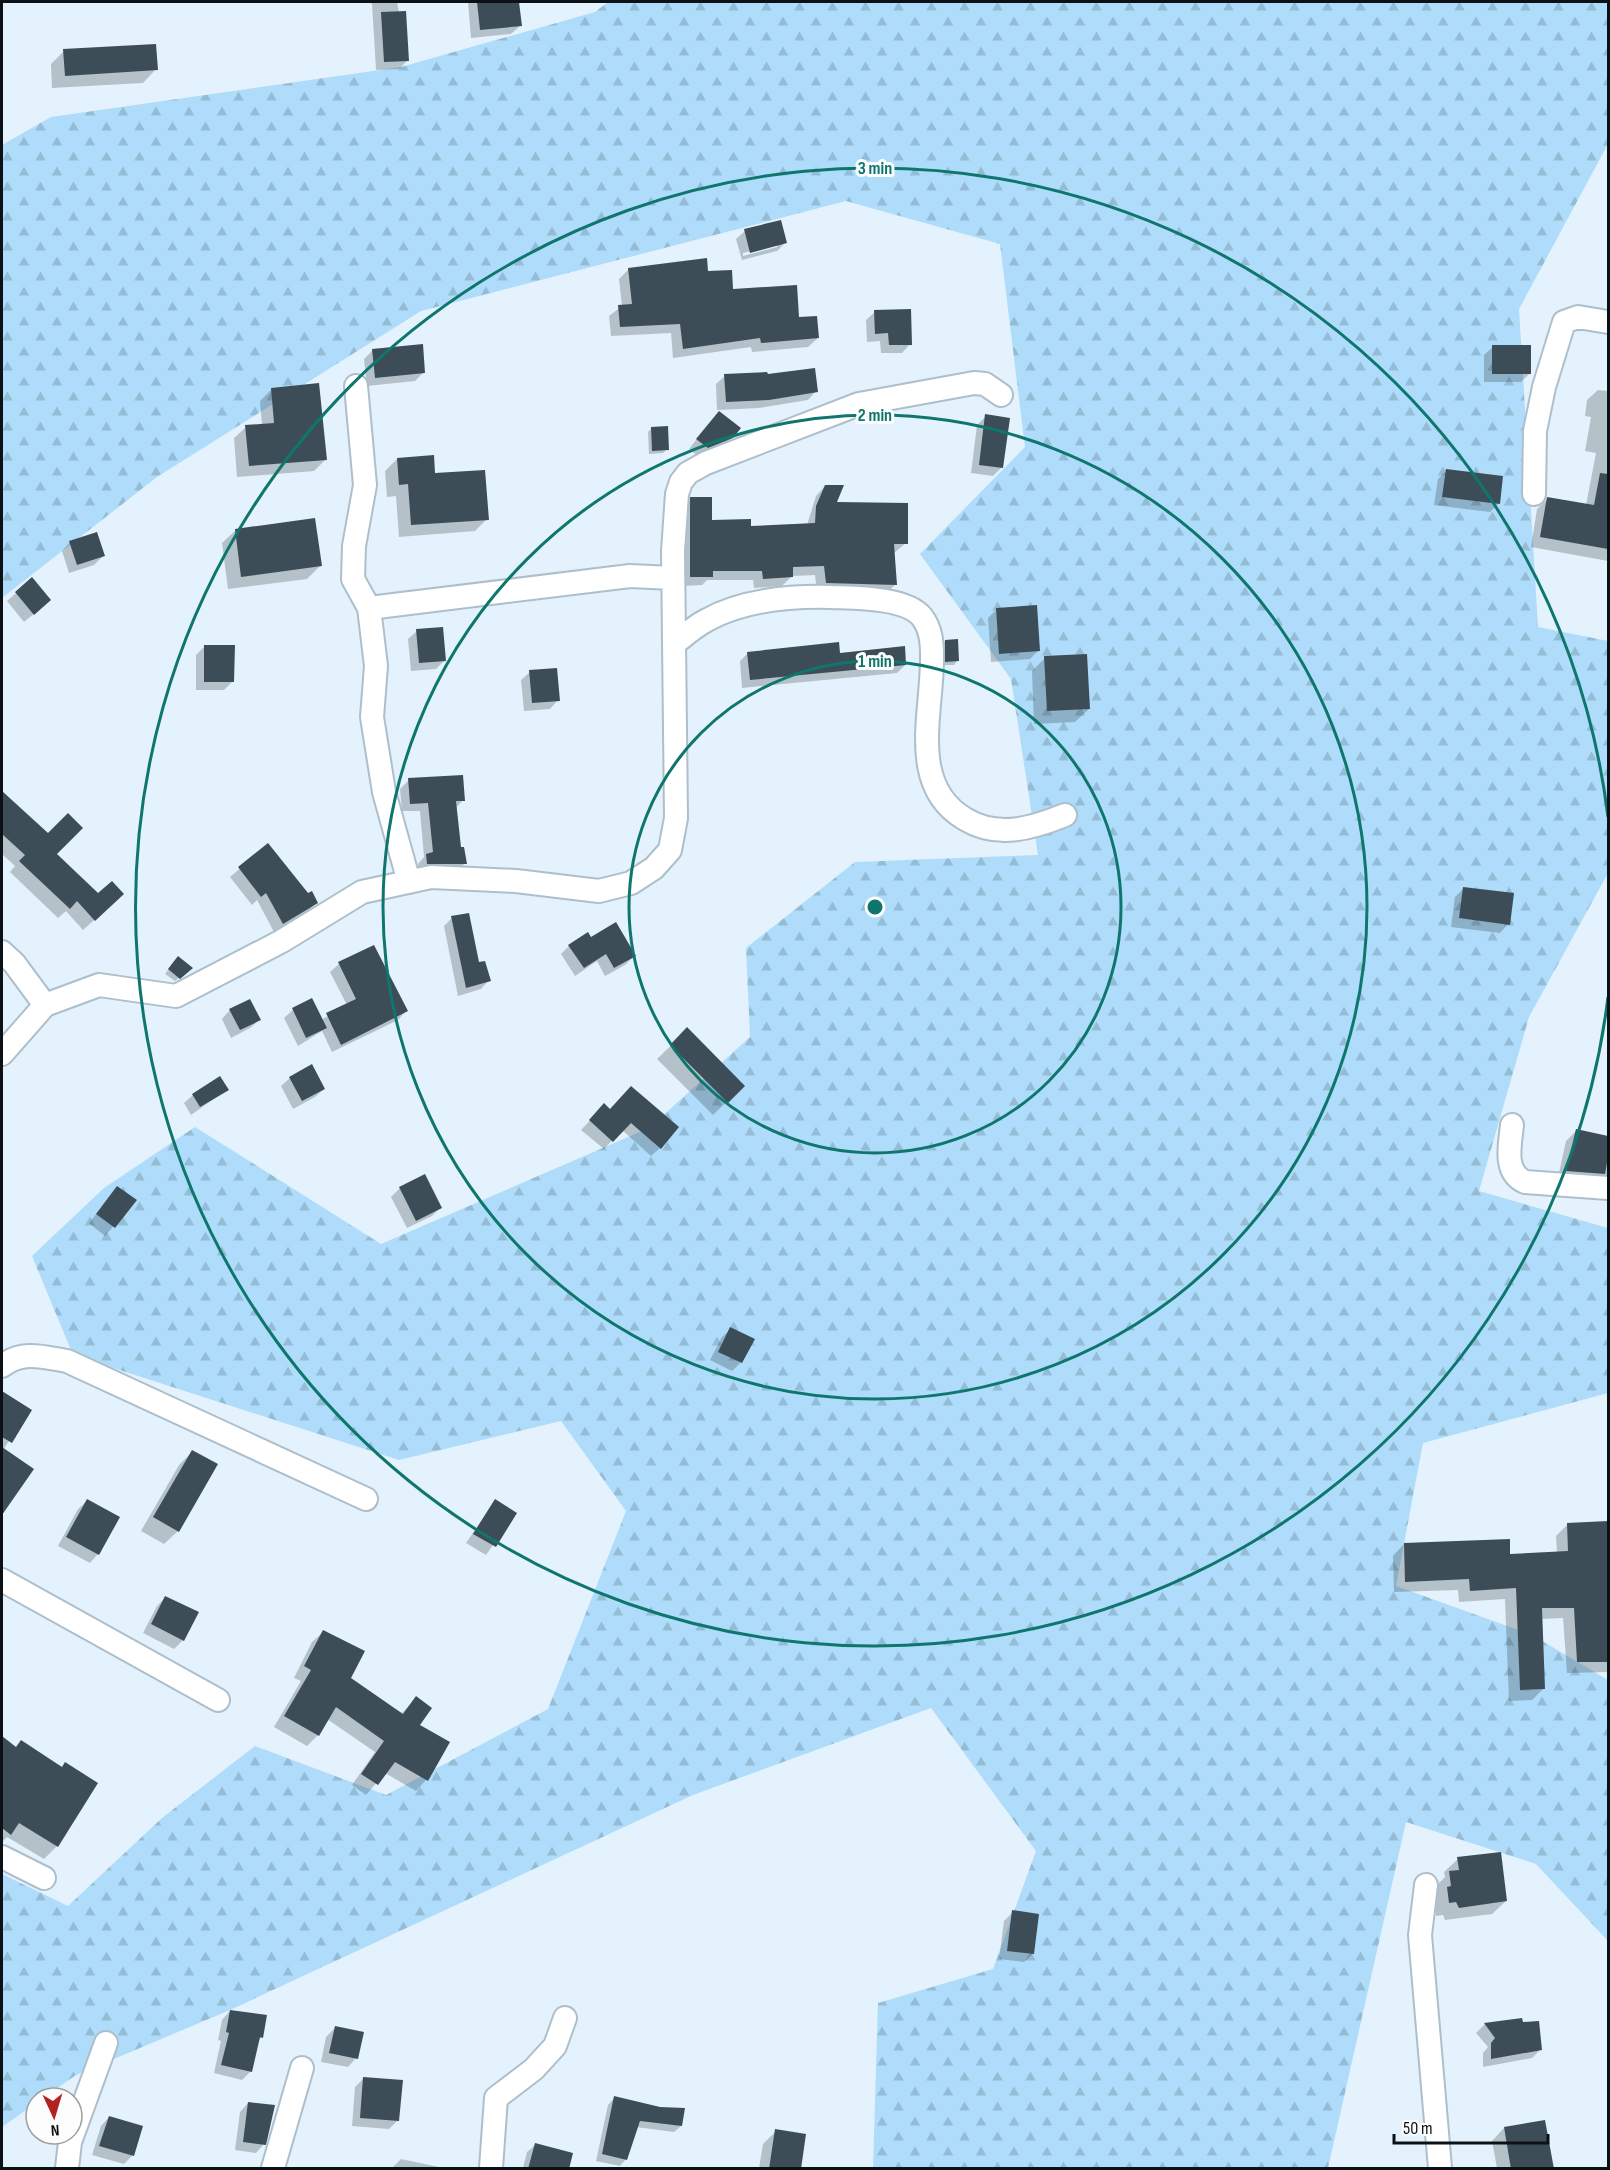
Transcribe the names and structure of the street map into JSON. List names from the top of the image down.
{
  "scale_bar": "50 m",
  "north": "bottom",
  "rings": ["3 min", "2 min", "1 min"]
}
